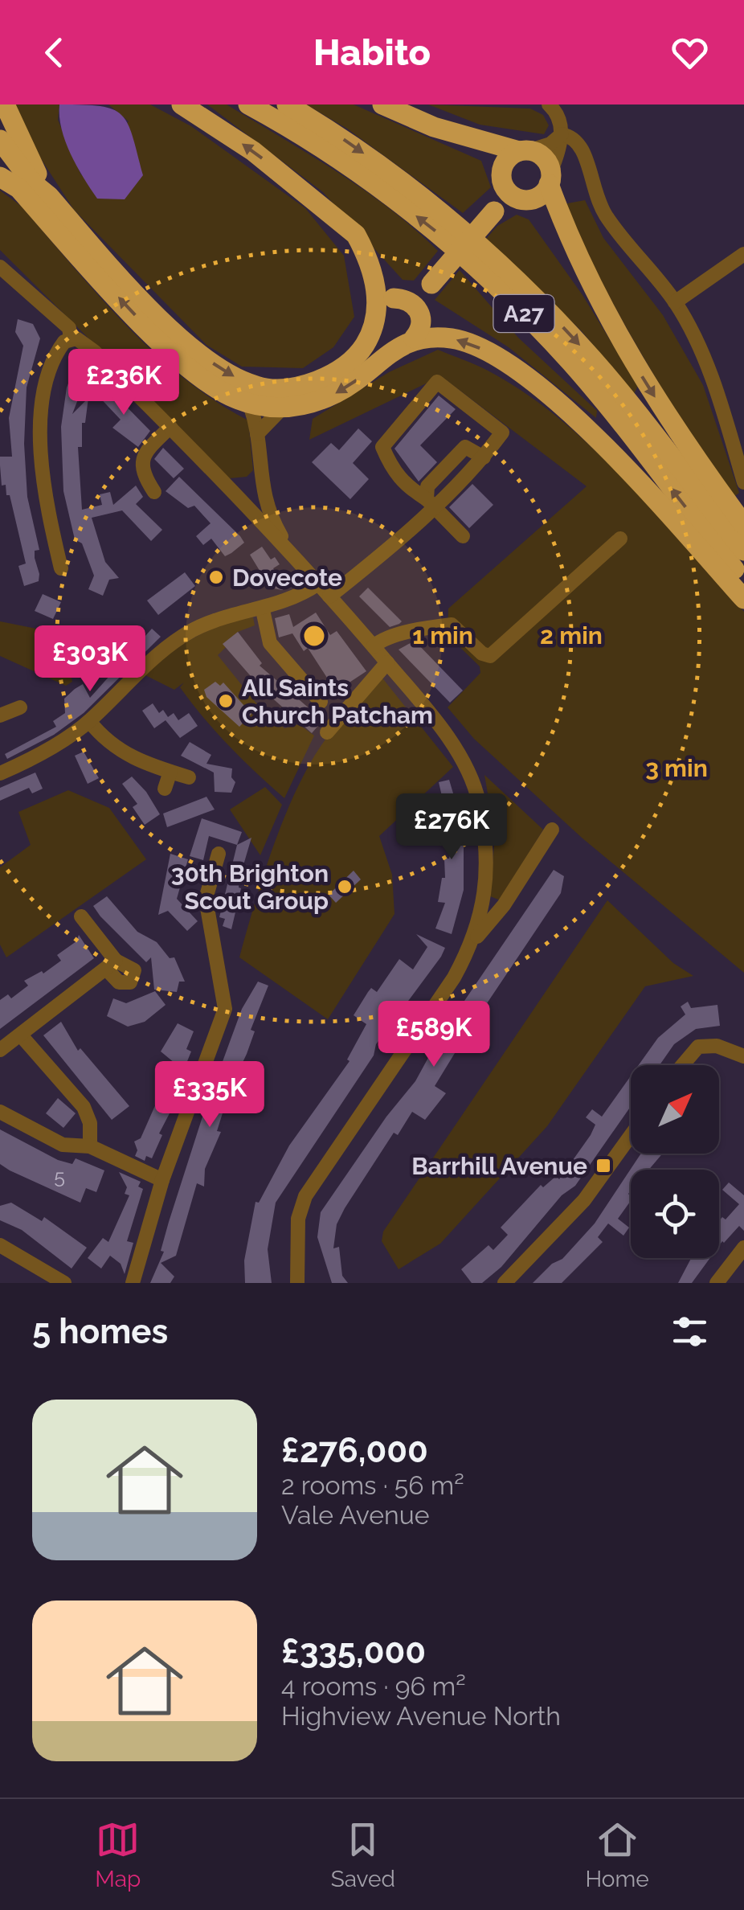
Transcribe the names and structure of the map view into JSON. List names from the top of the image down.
{
  "streets": {
    "highway": ["A27"]
  },
  "places": {
    "other": ["Dovecote", "All Saints Church Patcham", "30th Brighton Scout Group"],
    "transit": ["Barrhill Avenue"]
  },
  "house_numbers": ["5"],
  "north": "top right",
  "page": {
    "header": "Habito",
    "price": [
      "£236K",
      "£303K",
      "£276K",
      "£589K",
      "£335K"
    ],
    "heading": "5 homes",
    "list": [
      {
        "name": "£276,000",
        "note": "2 rooms · 56 m² · Vale Avenue"
      },
      {
        "name": "£335,000",
        "note": "4 rooms · 96 m² · Highview Avenue North"
      }
    ],
    "tabs": ["Map", "Saved", "Home"]
  },
  "rings": ["1 min", "2 min", "3 min"]
}
